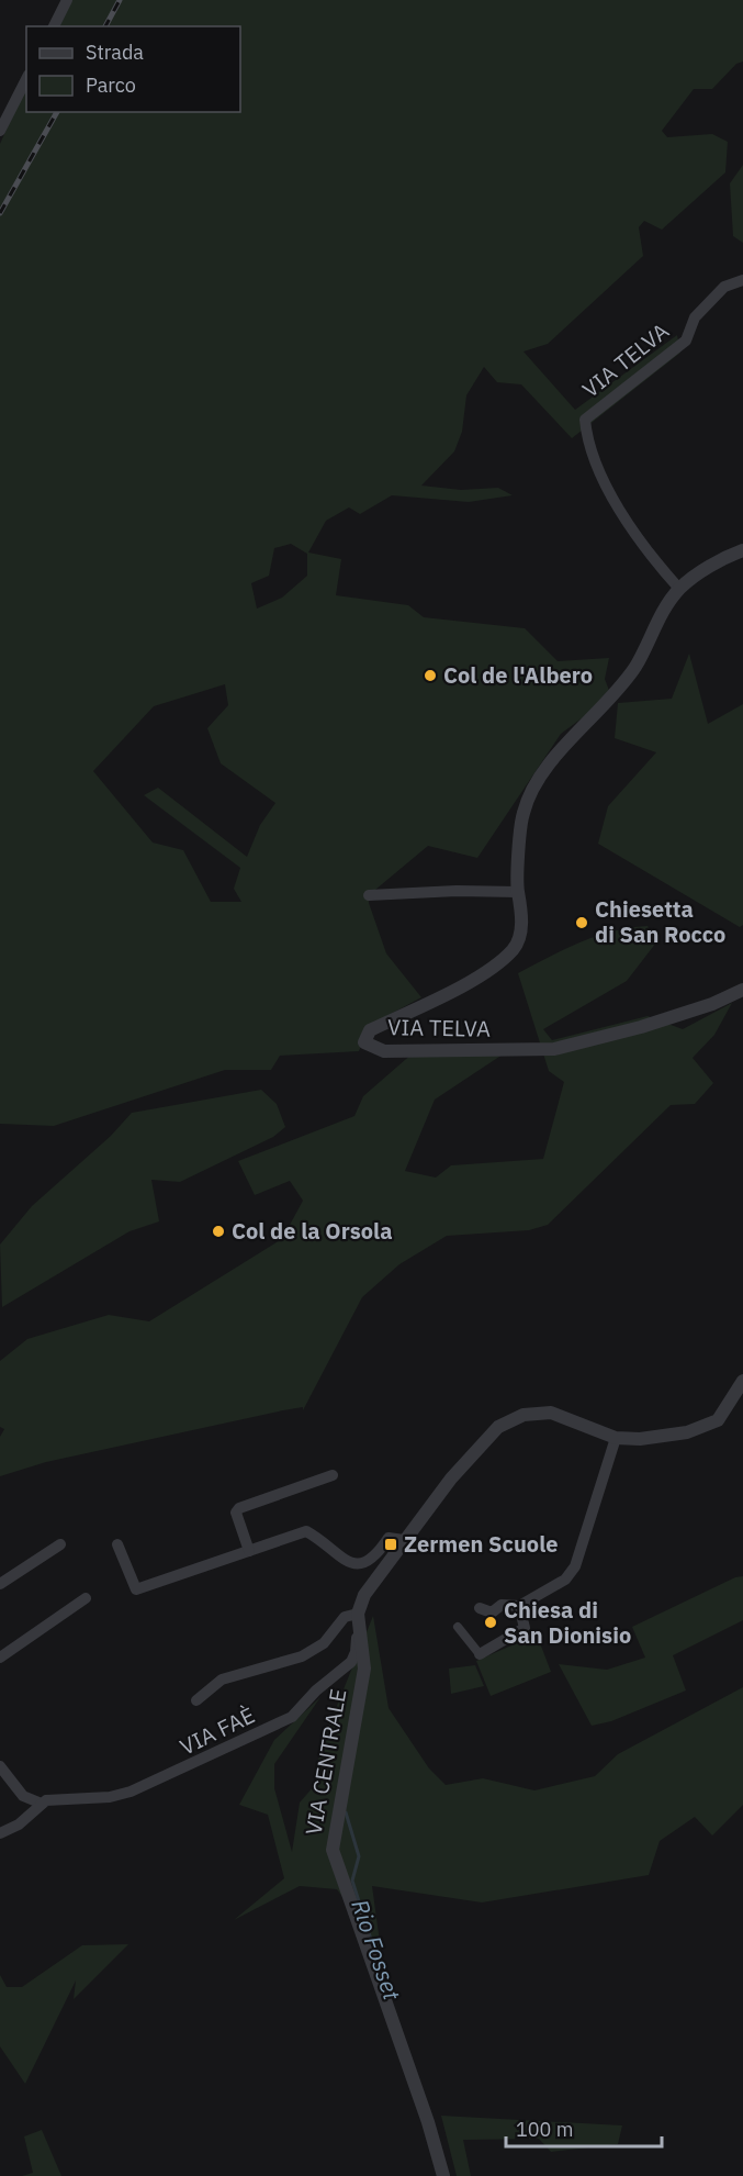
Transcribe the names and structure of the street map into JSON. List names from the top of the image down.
{
  "streets": {
    "street": ["VIA TELVA", "VIA FAÈ", "VIA CENTRALE"]
  },
  "crossings": [
    ["VIA FAÈ", "VIA CENTRALE"]
  ],
  "water": ["Rio Fosset"],
  "places": {
    "other": [
      "Col de l'Albero",
      "Chiesetta di San Rocco",
      "Col de la Orsola",
      "Chiesa di San Dionisio"
    ],
    "transit": ["Zermen Scuole"]
  },
  "legend": ["Strada", "Parco"],
  "scale_bar": "100 m"
}
